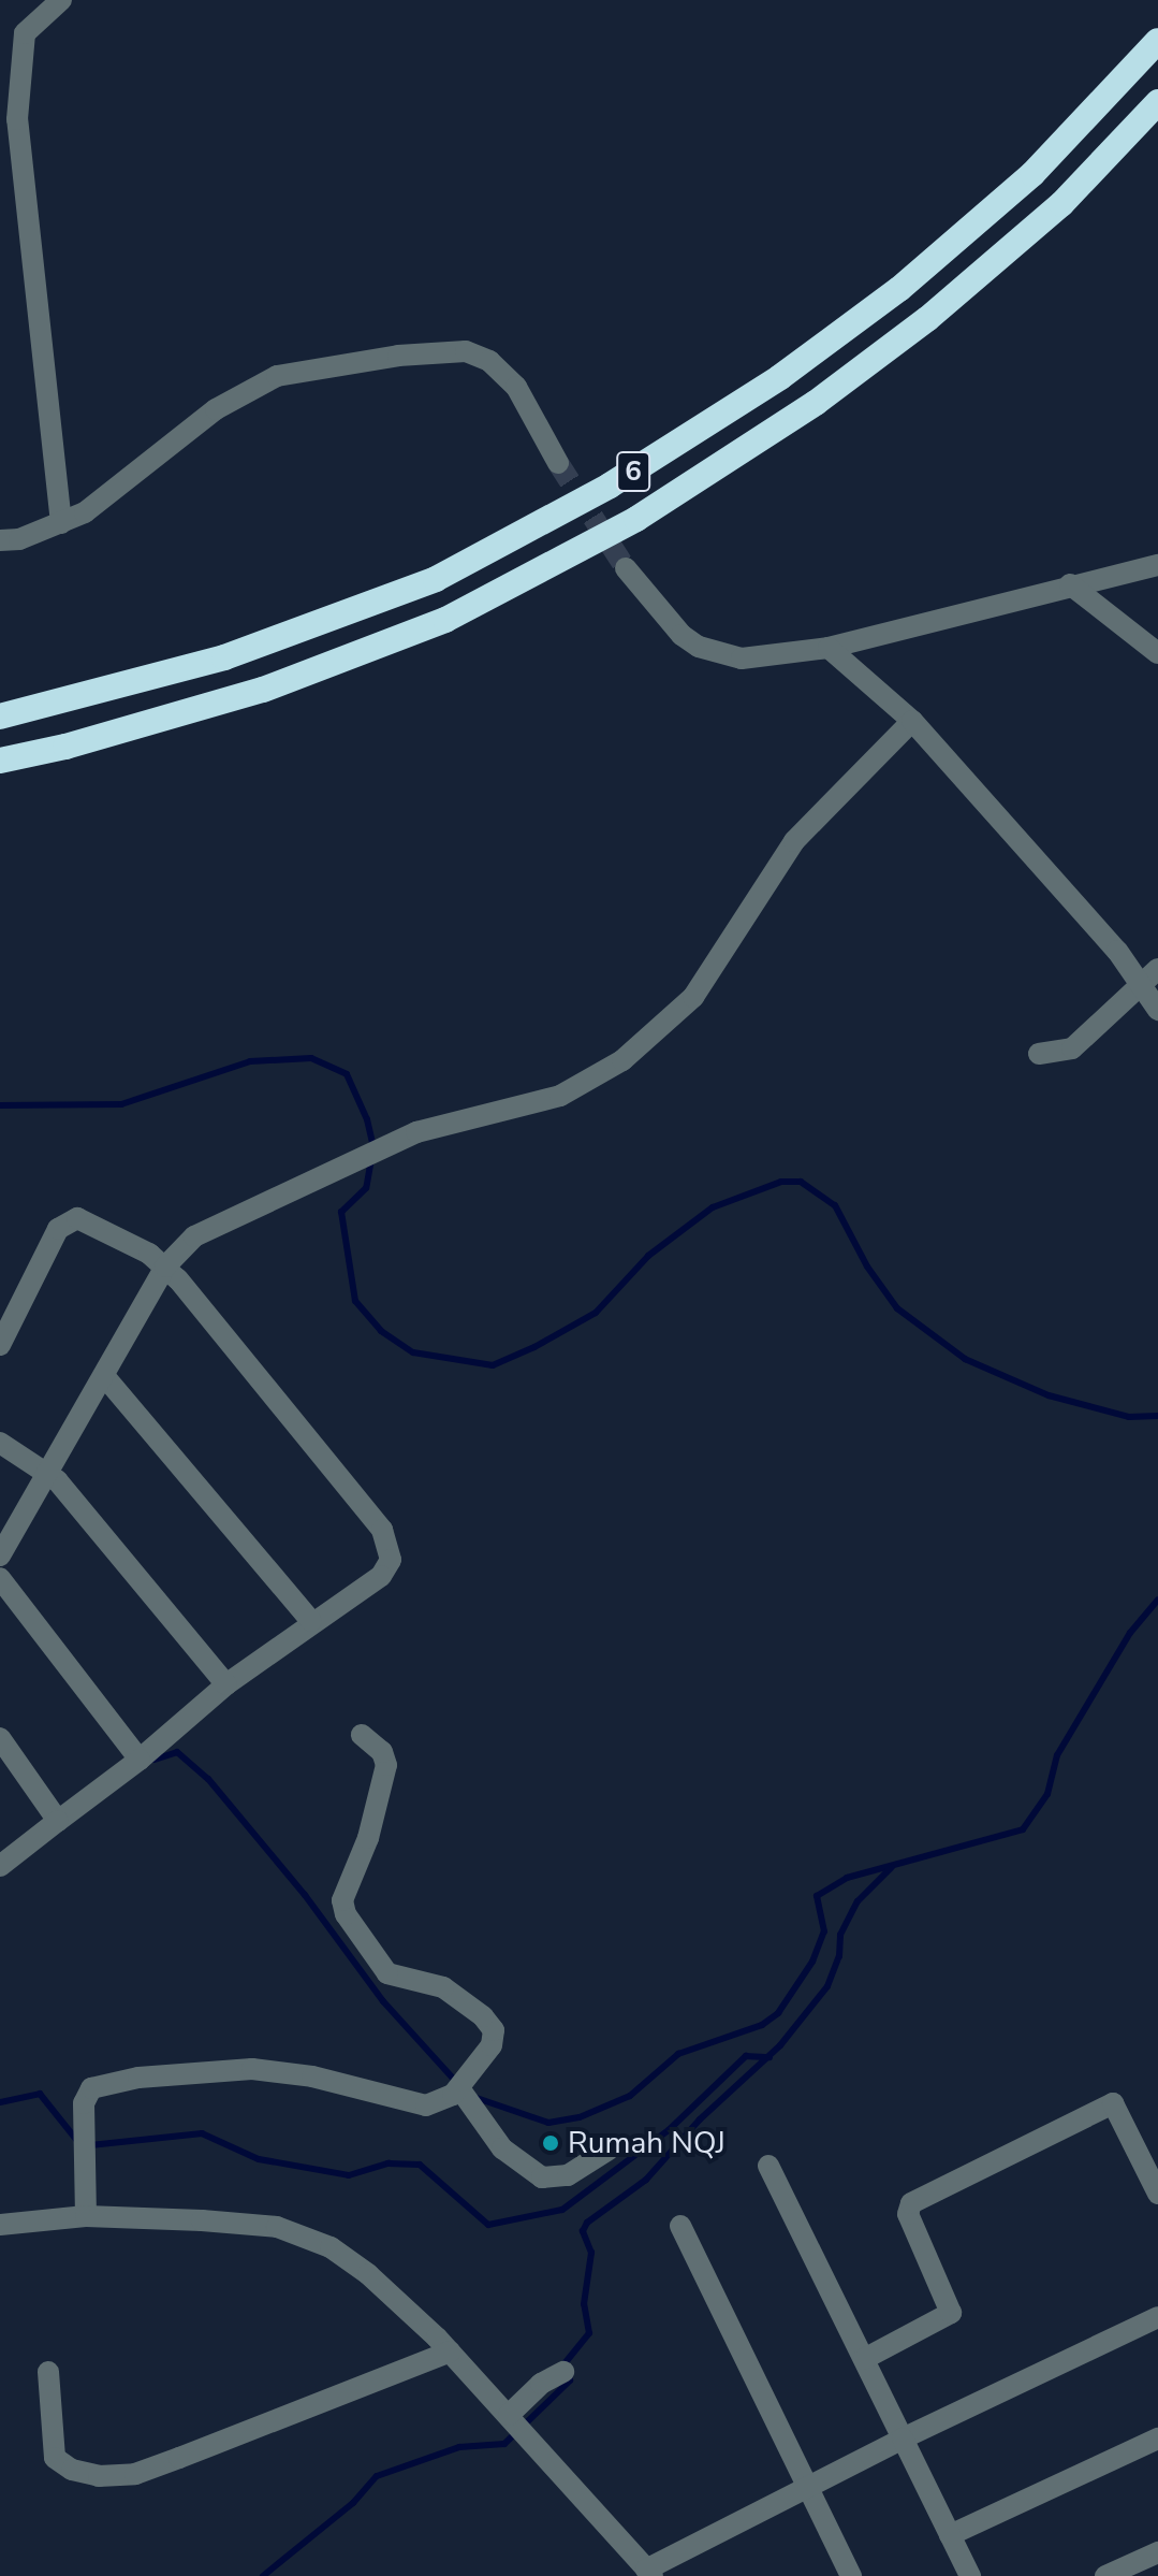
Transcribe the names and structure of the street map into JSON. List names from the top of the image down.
{
  "streets": {
    "highway": ["6"]
  },
  "places": ["Rumah NQJ"]
}
